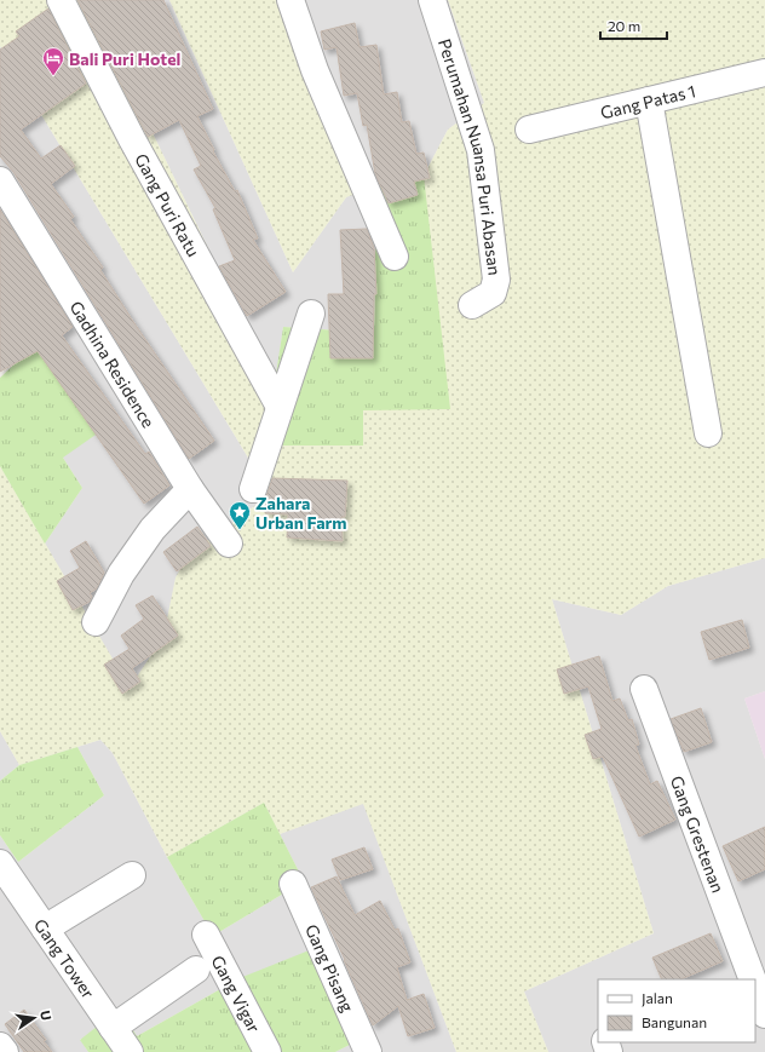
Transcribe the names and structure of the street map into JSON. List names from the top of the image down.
{
  "streets": {
    "street": [
      "Gang Patas 1",
      "Perumahan Nuansa Puri Abasan",
      "Gang Puri Ratu",
      "Gadhina Residence",
      "Gang Grestenan",
      "Gang Tower",
      "Gang Pisang",
      "Gang Vigar"
    ]
  },
  "places": {
    "hotel": ["Bali Puri Hotel"],
    "place": ["Zahara Urban Farm"]
  },
  "legend": ["Jalan", "Bangunan"],
  "scale_bar": "20 m",
  "north": "right"
}
